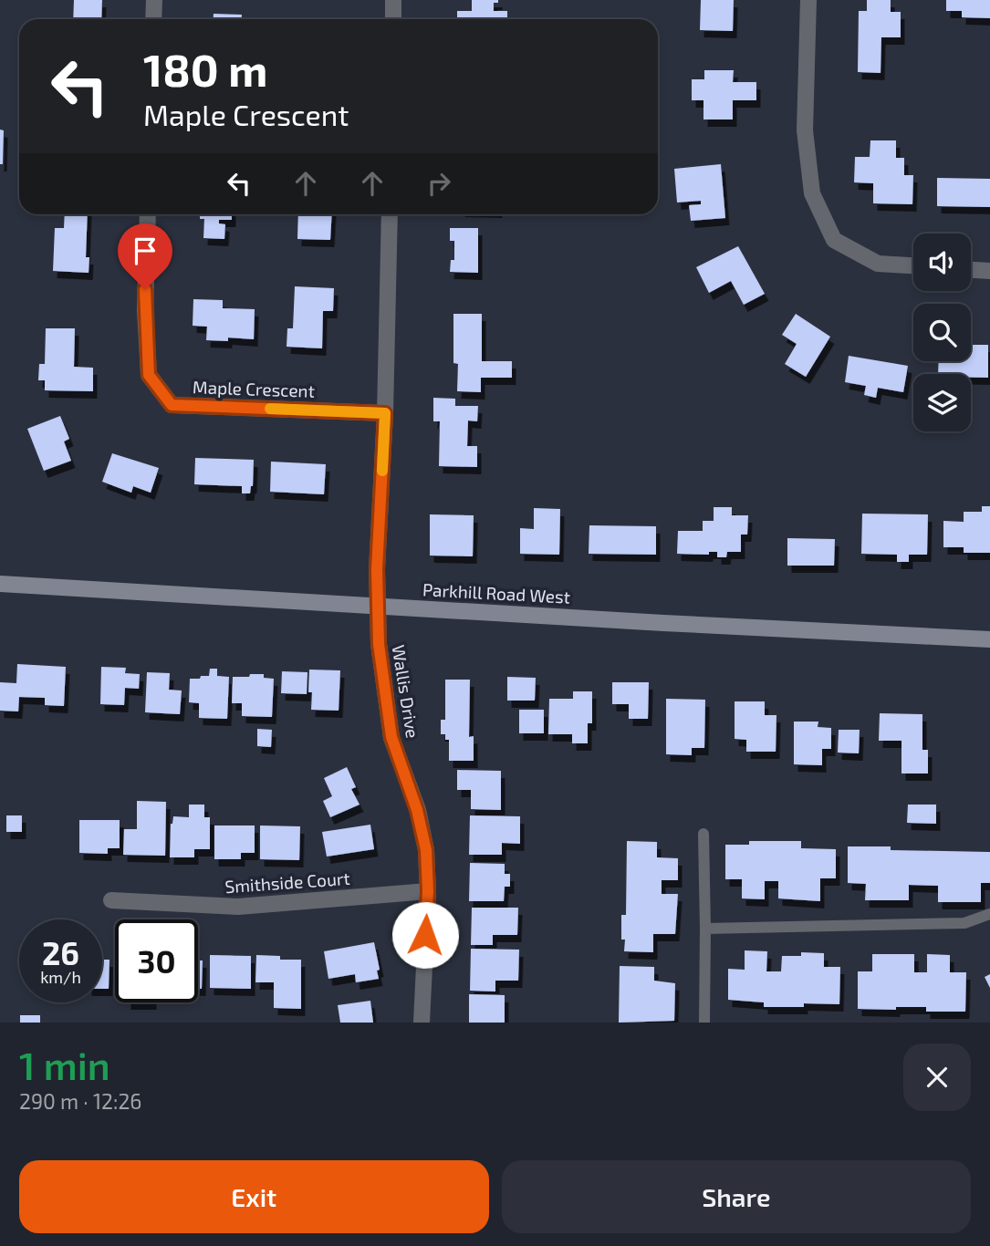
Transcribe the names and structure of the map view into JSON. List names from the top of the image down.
{
  "streets": {
    "main road": ["Parkhill Road West"],
    "street": ["Maple Crescent", "Wallis Drive", "Smithside Court"]
  },
  "crossings": [
    ["Maple Crescent", "Wallis Drive"],
    ["Parkhill Road West", "Wallis Drive"],
    ["Wallis Drive", "Smithside Court"]
  ],
  "page": {
    "turn": ["180 m", "Maple Crescent"],
    "speed": "26 km/h",
    "limit": "30",
    "heading": ["1 min", "290 m · 12:26"],
    "buttons": ["Exit", "Share"]
  }
}
